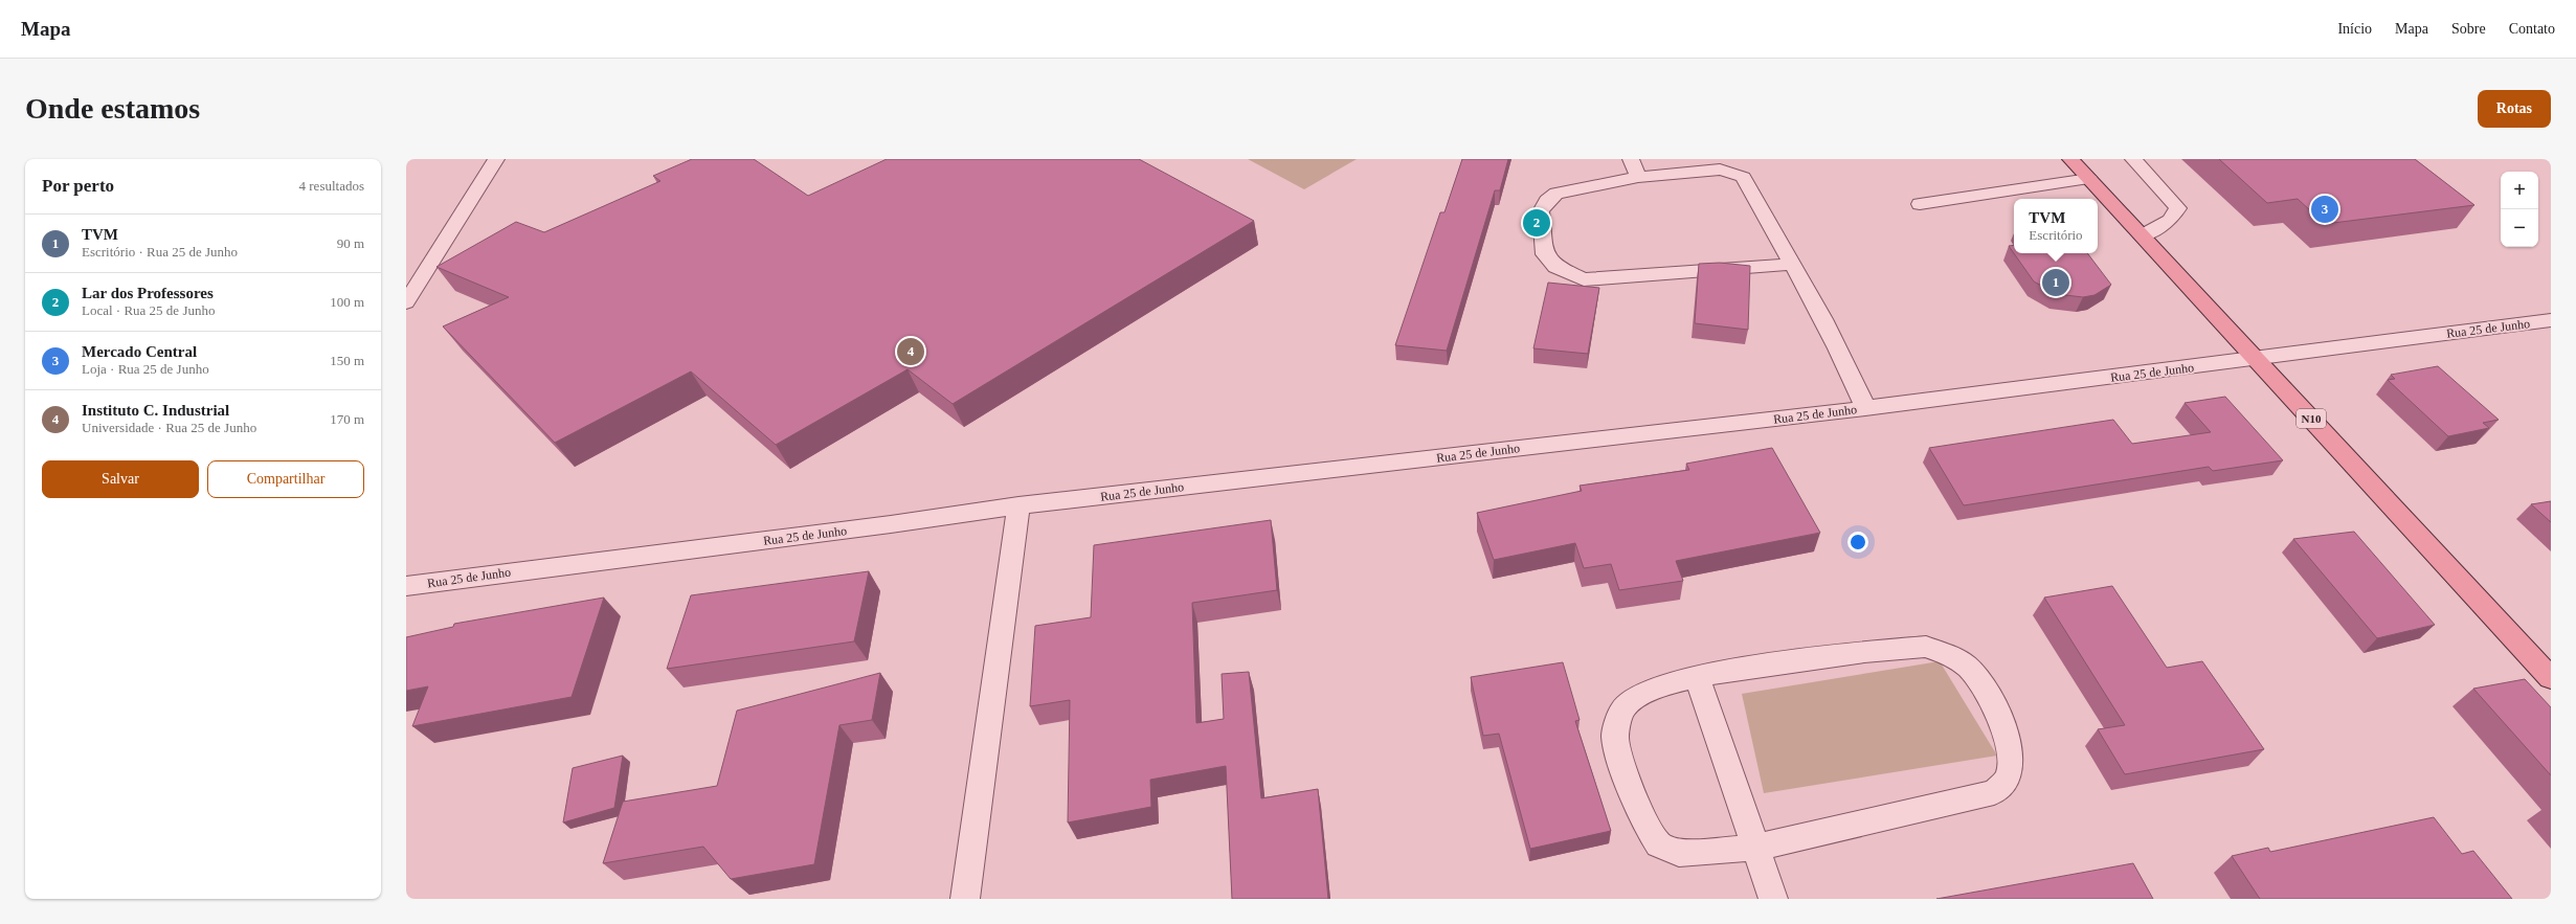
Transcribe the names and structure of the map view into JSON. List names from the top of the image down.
{
  "streets": {
    "main road": ["N10"],
    "street": ["Rua 25 de Junho"]
  },
  "crossings": [
    ["Rua 25 de Junho", "N10"]
  ],
  "page": {
    "header": "Mapa",
    "nav": [
      "Início",
      "Mapa",
      "Sobre",
      "Contato"
    ],
    "buttons": [
      "Rotas",
      ["Salvar", "Compartilhar"]
    ],
    "title": "Onde estamos",
    "heading": ["Por perto", "4 resultados"],
    "map_buttons": ["+", "−"],
    "pins": [
      "3",
      "2",
      "1",
      "4"
    ],
    "popup": ["TVM", "Escritório"],
    "list": [
      {
        "mark": "1",
        "name": "TVM",
        "note": "Escritório · Rua 25 de Junho",
        "value": "90 m"
      },
      {
        "mark": "2",
        "name": "Lar dos Professores",
        "note": "Local · Rua 25 de Junho",
        "value": "100 m"
      },
      {
        "mark": "3",
        "name": "Mercado Central",
        "note": "Loja · Rua 25 de Junho",
        "value": "150 m"
      },
      {
        "mark": "4",
        "name": "Instituto C. Industrial",
        "note": "Universidade · Rua 25 de Junho",
        "value": "170 m"
      }
    ]
  }
}
